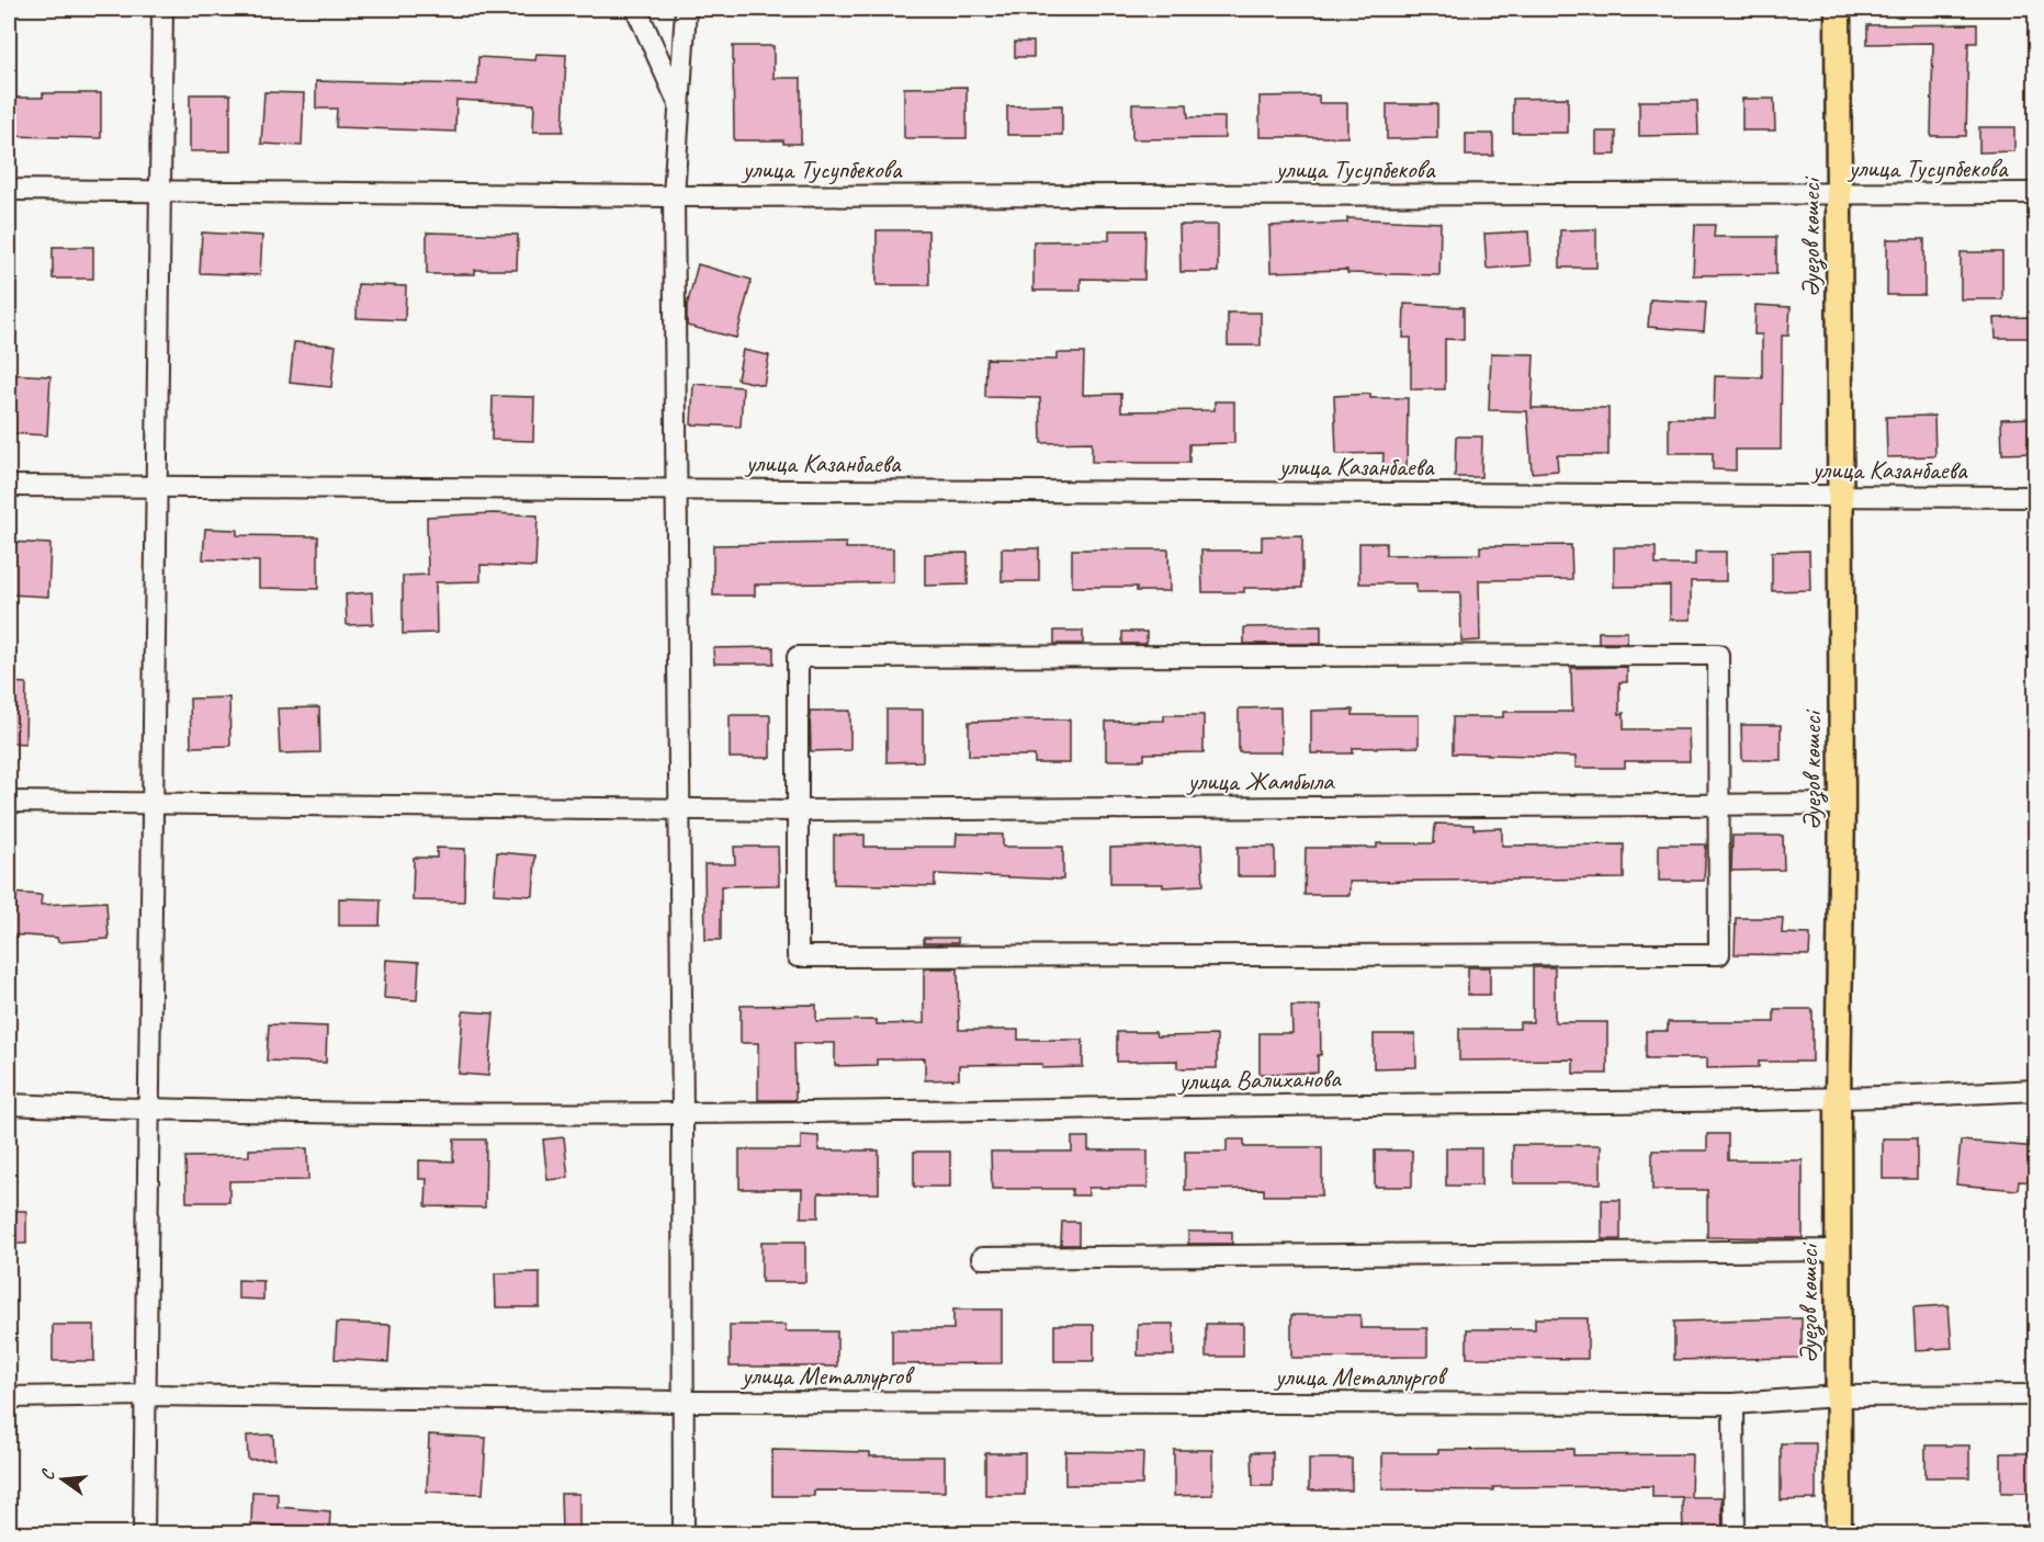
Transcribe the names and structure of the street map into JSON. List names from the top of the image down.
{
  "streets": {
    "main road": ["Әуезов көшесі"],
    "street": [
      "улица Тусупбекова",
      "улица Казанбаева",
      "улица Жамбыла",
      "улица Валиханова",
      "улица Металлургов"
    ]
  },
  "crossings": [
    ["улица Тусупбекова", "Әуезов көшесі"],
    ["Әуезов көшесі", "улица Казанбаева"],
    ["Әуезов көшесі", "улица Жамбыла"],
    ["Әуезов көшесі", "улица Валиханова"],
    ["Әуезов көшесі", "улица Металлургов"]
  ],
  "north": "left"
}
